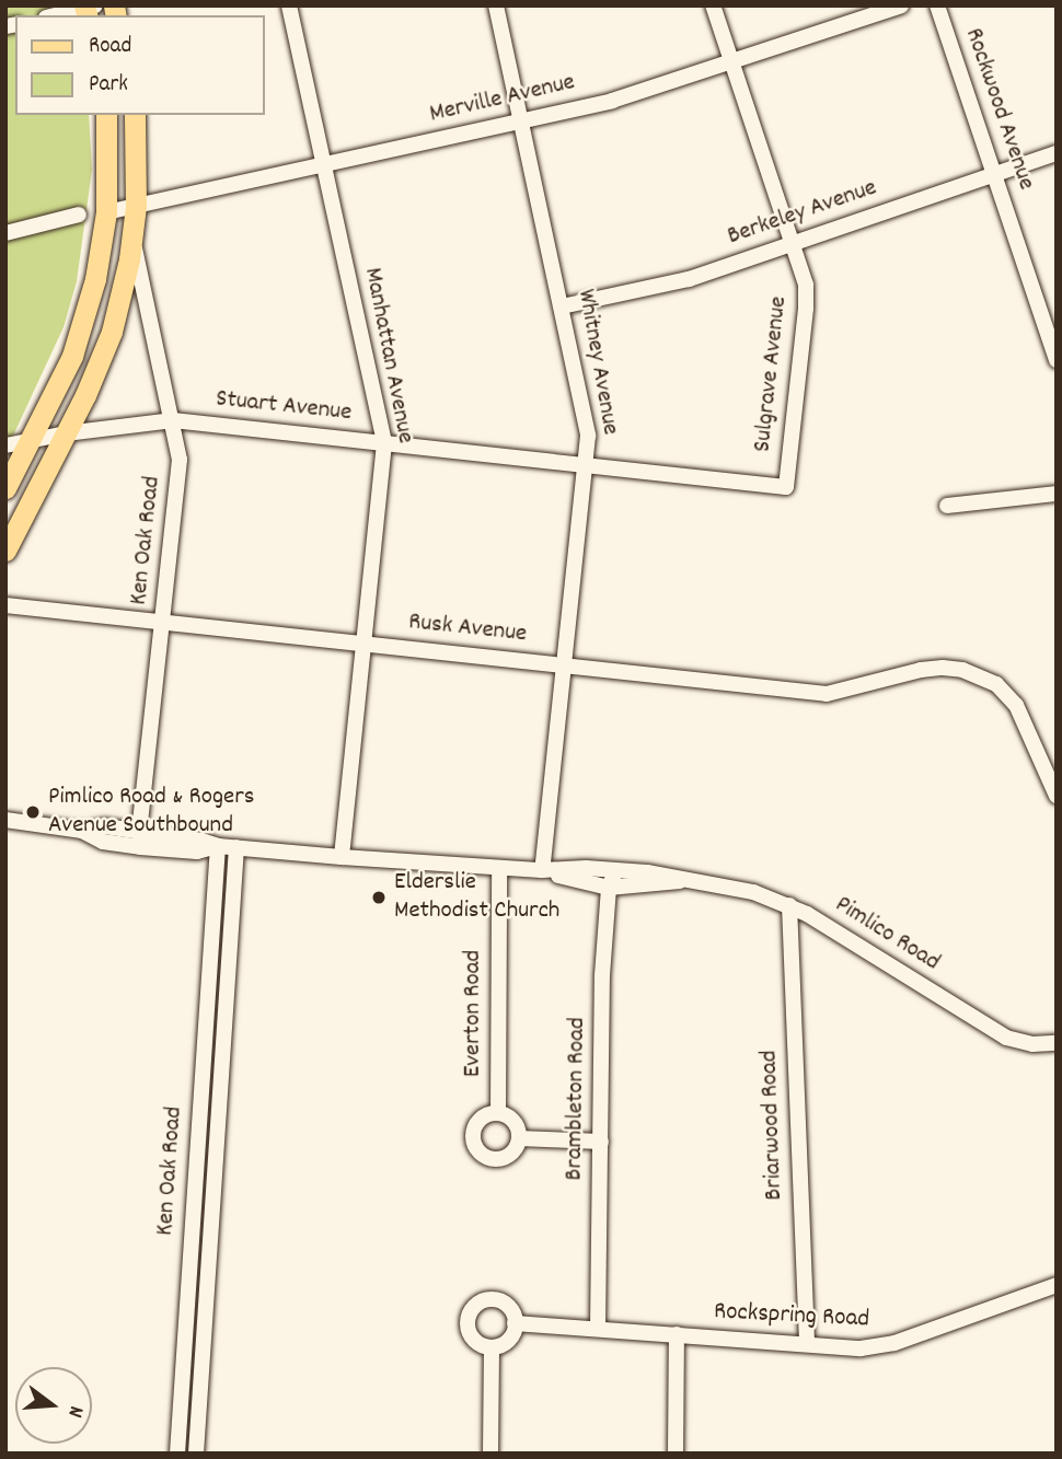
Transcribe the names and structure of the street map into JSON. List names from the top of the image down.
{
  "streets": {
    "street": [
      "Merville Avenue",
      "Rockwood Avenue",
      "Berkeley Avenue",
      "Manhattan Avenue",
      "Whitney Avenue",
      "Sulgrave Avenue",
      "Stuart Avenue",
      "Ken Oak Road",
      "Rusk Avenue",
      "Pimlico Road",
      "Everton Road",
      "Brambleton Road",
      "Briarwood Road",
      "Rockspring Road"
    ]
  },
  "crossings": [
    ["Merville Avenue", "Manhattan Avenue"],
    ["Merville Avenue", "Whitney Avenue"],
    ["Merville Avenue", "Sulgrave Avenue"],
    ["Rockwood Avenue", "Berkeley Avenue"],
    ["Berkeley Avenue", "Whitney Avenue"],
    ["Berkeley Avenue", "Sulgrave Avenue"],
    ["Manhattan Avenue", "Stuart Avenue"],
    ["Manhattan Avenue", "Rusk Avenue"],
    ["Manhattan Avenue", "Pimlico Road"],
    ["Whitney Avenue", "Stuart Avenue"],
    ["Whitney Avenue", "Rusk Avenue"],
    ["Whitney Avenue", "Pimlico Road"],
    ["Sulgrave Avenue", "Stuart Avenue"],
    ["Stuart Avenue", "Ken Oak Road"],
    ["Ken Oak Road", "Rusk Avenue"],
    ["Ken Oak Road", "Pimlico Road"],
    ["Pimlico Road", "Everton Road"],
    ["Pimlico Road", "Brambleton Road"],
    ["Pimlico Road", "Briarwood Road"],
    ["Brambleton Road", "Rockspring Road"],
    ["Briarwood Road", "Rockspring Road"]
  ],
  "places": ["Pimlico Road & Rogers Avenue Southbound", "Elderslie Methodist Church"],
  "legend": ["Road", "Park"],
  "north": "right"
}
